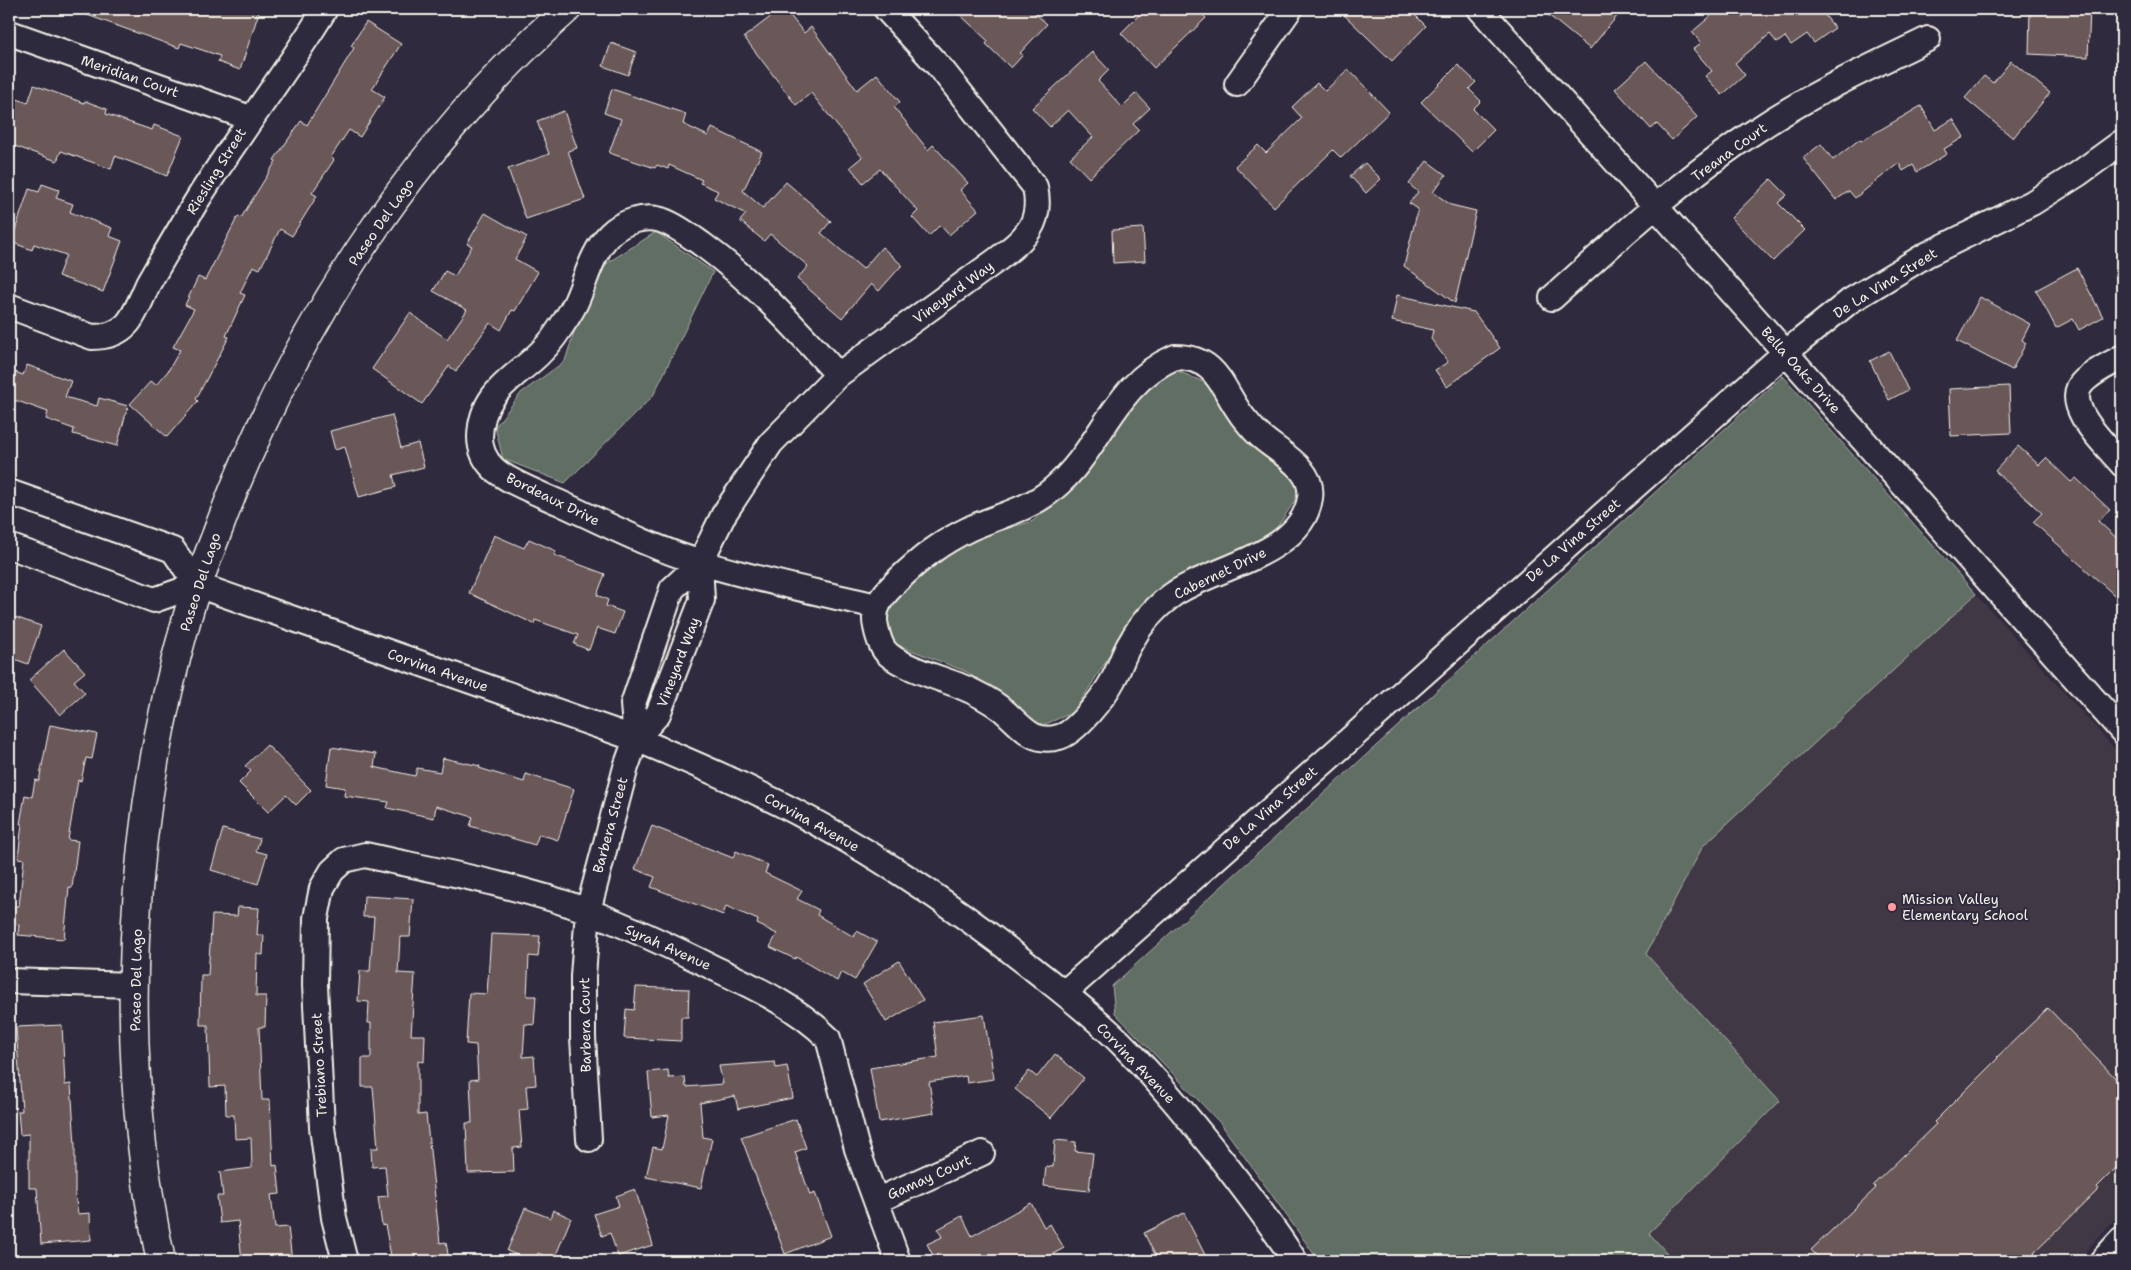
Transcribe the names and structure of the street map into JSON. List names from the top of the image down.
{
  "streets": {
    "street": [
      "Meridian Court",
      "Treana Court",
      "Riesling Street",
      "Paseo Del Lago",
      "De La Vina Street",
      "Vineyard Way",
      "Bella Oaks Drive",
      "Bordeaux Drive",
      "Cabernet Drive",
      "Corvina Avenue",
      "Barbera Street",
      "Syrah Avenue",
      "Barbera Court",
      "Trebiano Street",
      "Gamay Court"
    ]
  },
  "crossings": [
    ["Meridian Court", "Riesling Street"],
    ["Treana Court", "Bella Oaks Drive"],
    ["Paseo Del Lago", "Corvina Avenue"],
    ["De La Vina Street", "Bella Oaks Drive"],
    ["De La Vina Street", "Corvina Avenue"],
    ["Vineyard Way", "Bordeaux Drive"],
    ["Vineyard Way", "Corvina Avenue"],
    ["Vineyard Way", "Barbera Street"],
    ["Bordeaux Drive", "Cabernet Drive"],
    ["Corvina Avenue", "Barbera Street"],
    ["Barbera Street", "Syrah Avenue"],
    ["Barbera Street", "Barbera Court"],
    ["Syrah Avenue", "Barbera Court"],
    ["Syrah Avenue", "Trebiano Street"],
    ["Syrah Avenue", "Gamay Court"]
  ],
  "places": ["Mission Valley Elementary School"]
}
